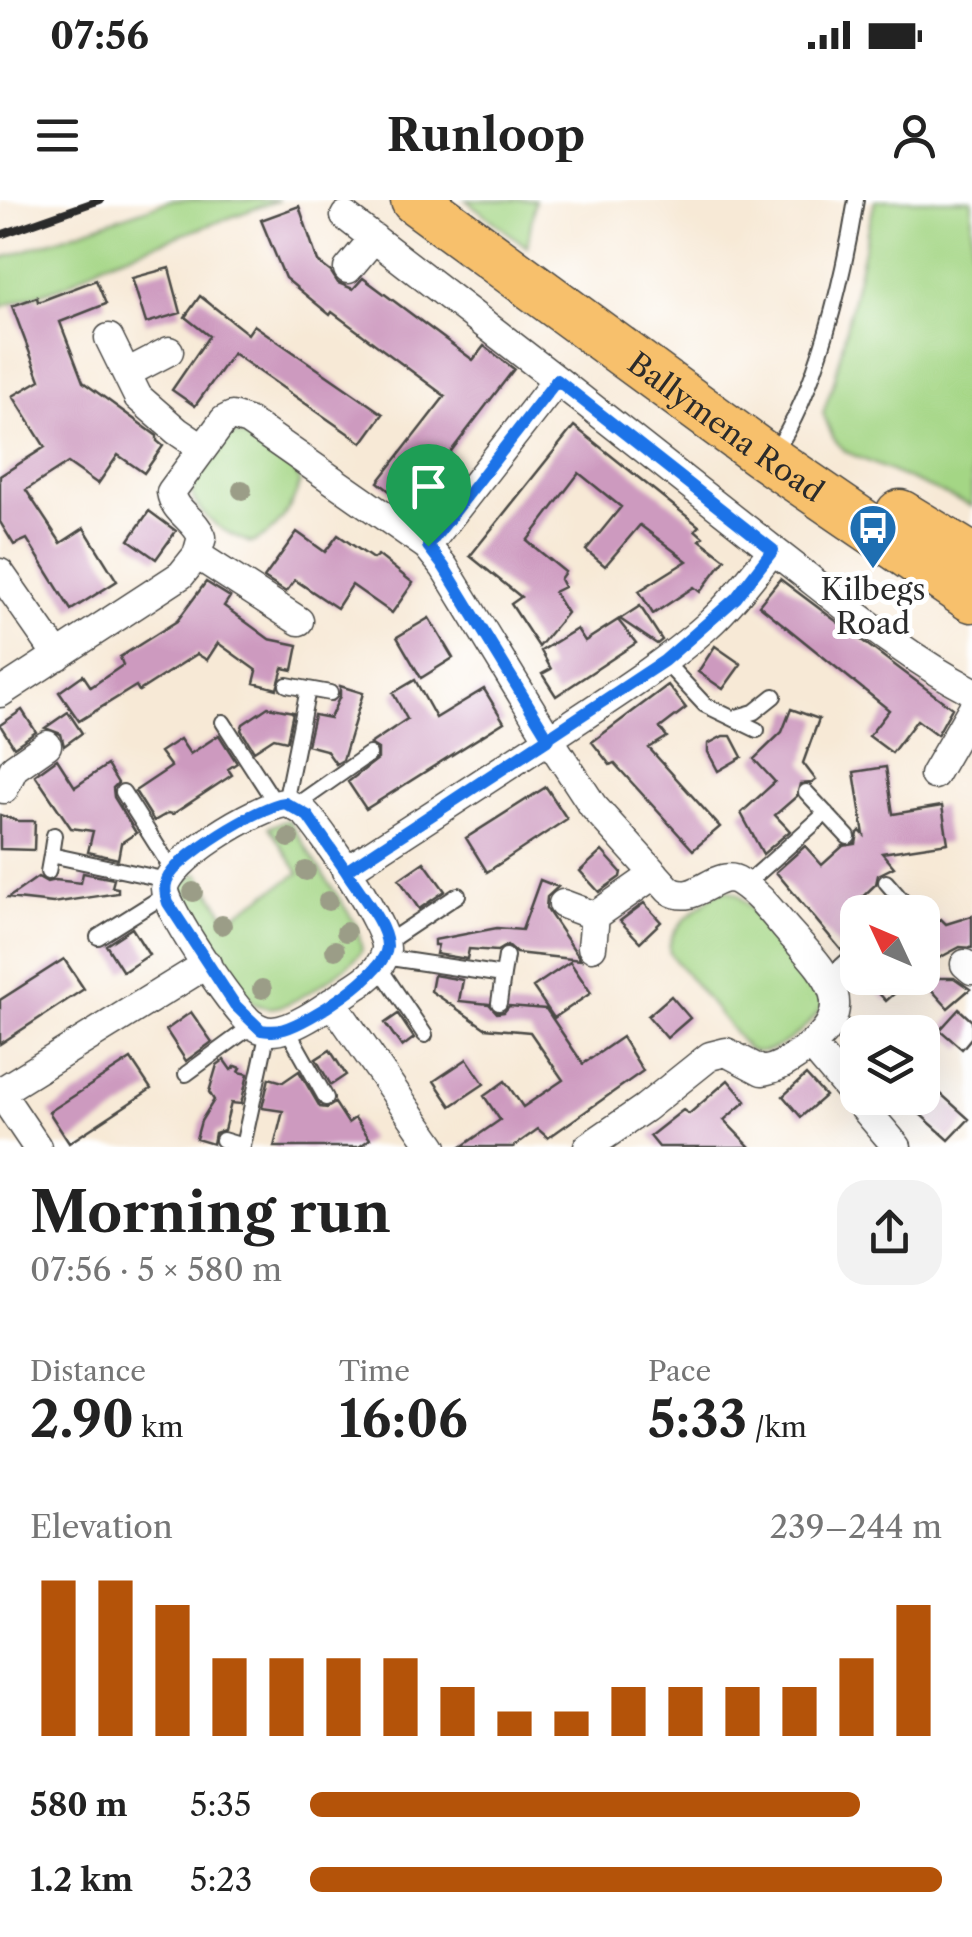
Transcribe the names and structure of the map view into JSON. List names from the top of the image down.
{
  "streets": {
    "highway": ["Ballymena Road"]
  },
  "places": {
    "bus stop": ["Kilbegs Road"]
  },
  "north": "top left",
  "page": {
    "status": "07:56",
    "header": "Runloop",
    "heading": ["Morning run", "07:56 · 5 × 580 m"],
    "stats": [
      ["Distance", "2.90 km"],
      ["Time", "16:06"],
      ["Pace", "5:33 /km"]
    ],
    "chart": ["Elevation", "239–244 m"],
    "list": [
      {
        "name": "580 m",
        "note": "5:35"
      },
      {
        "name": "1.2 km",
        "note": "5:23"
      }
    ]
  }
}
